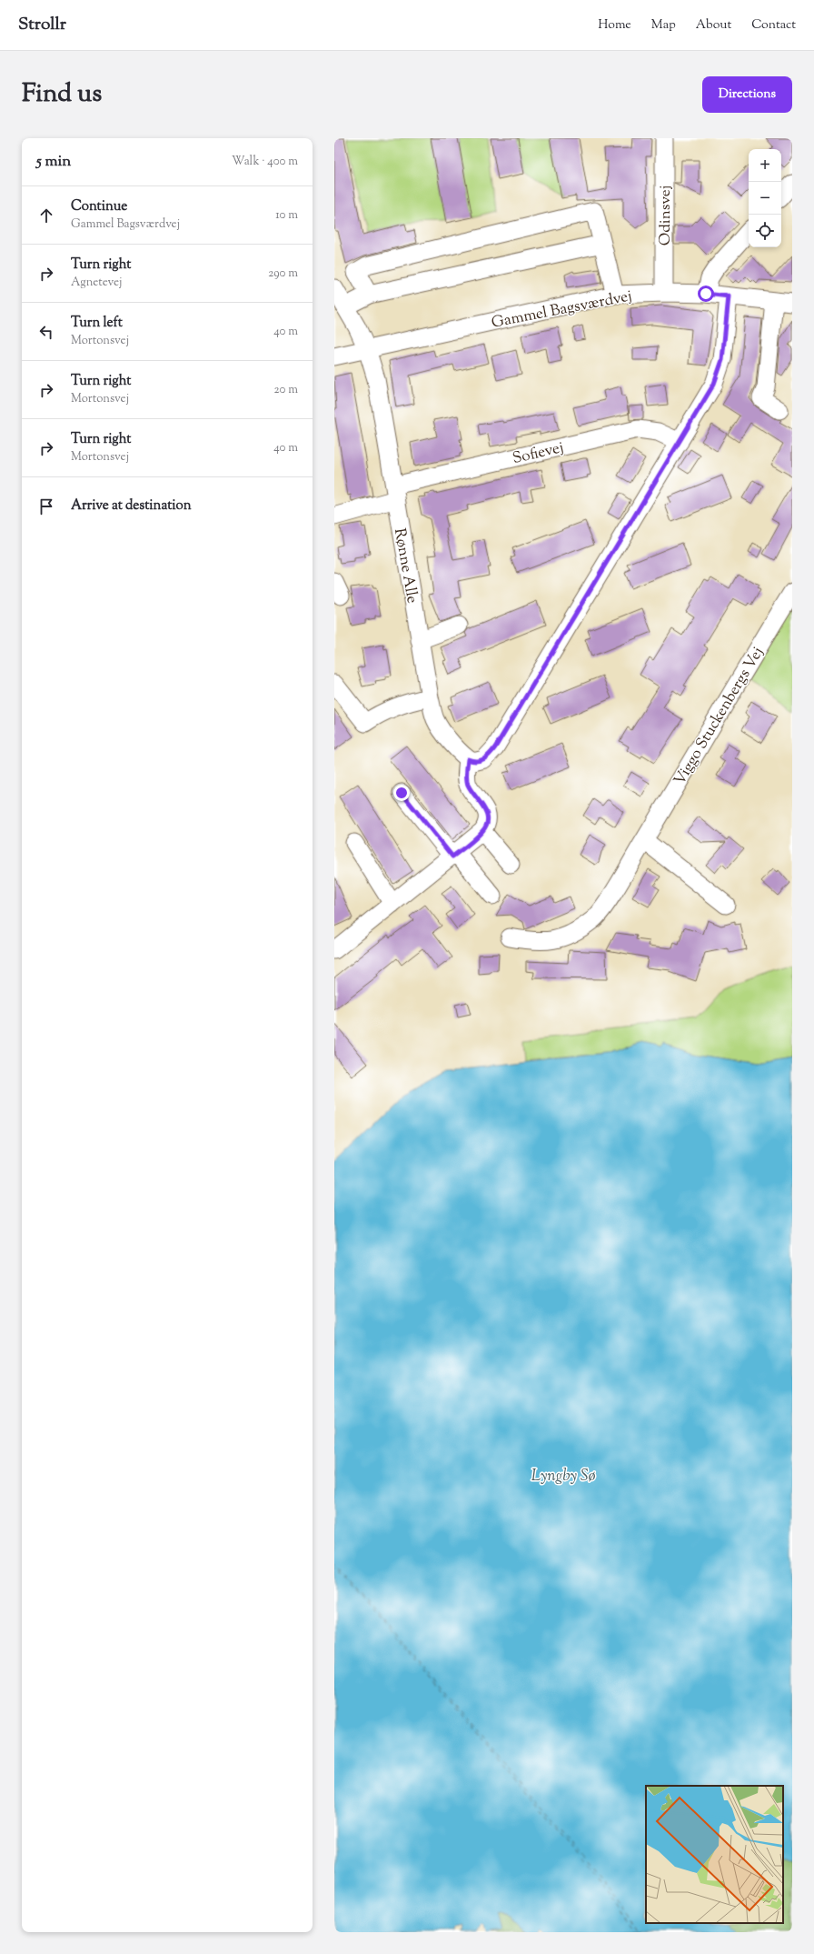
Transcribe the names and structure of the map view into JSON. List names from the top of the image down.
{
  "streets": {
    "street": [
      "Odinsvej",
      "Gammel Bagsværdvej",
      "Sofievej",
      "Rønne Alle",
      "Viggo Stuckenbergs Vej"
    ]
  },
  "crossings": [
    ["Odinsvej", "Gammel Bagsværdvej"],
    ["Gammel Bagsværdvej", "Rønne Alle"],
    ["Sofievej", "Rønne Alle"]
  ],
  "water": ["Lyngby Sø"],
  "page": {
    "header": "Strollr",
    "nav": [
      "Home",
      "Map",
      "About",
      "Contact"
    ],
    "title": "Find us",
    "buttons": "Directions",
    "heading": ["5 min", "Walk · 400 m"],
    "map_buttons": ["+", "−"],
    "list": [
      ["Continue", "Gammel Bagsværdvej", "10 m"],
      ["Turn right", "Agnetevej", "290 m"],
      ["Turn left", "Mortonsvej", "40 m"],
      ["Turn right", "Mortonsvej", "20 m"],
      ["Turn right", "Mortonsvej", "40 m"],
      "Arrive at destination"
    ]
  }
}
